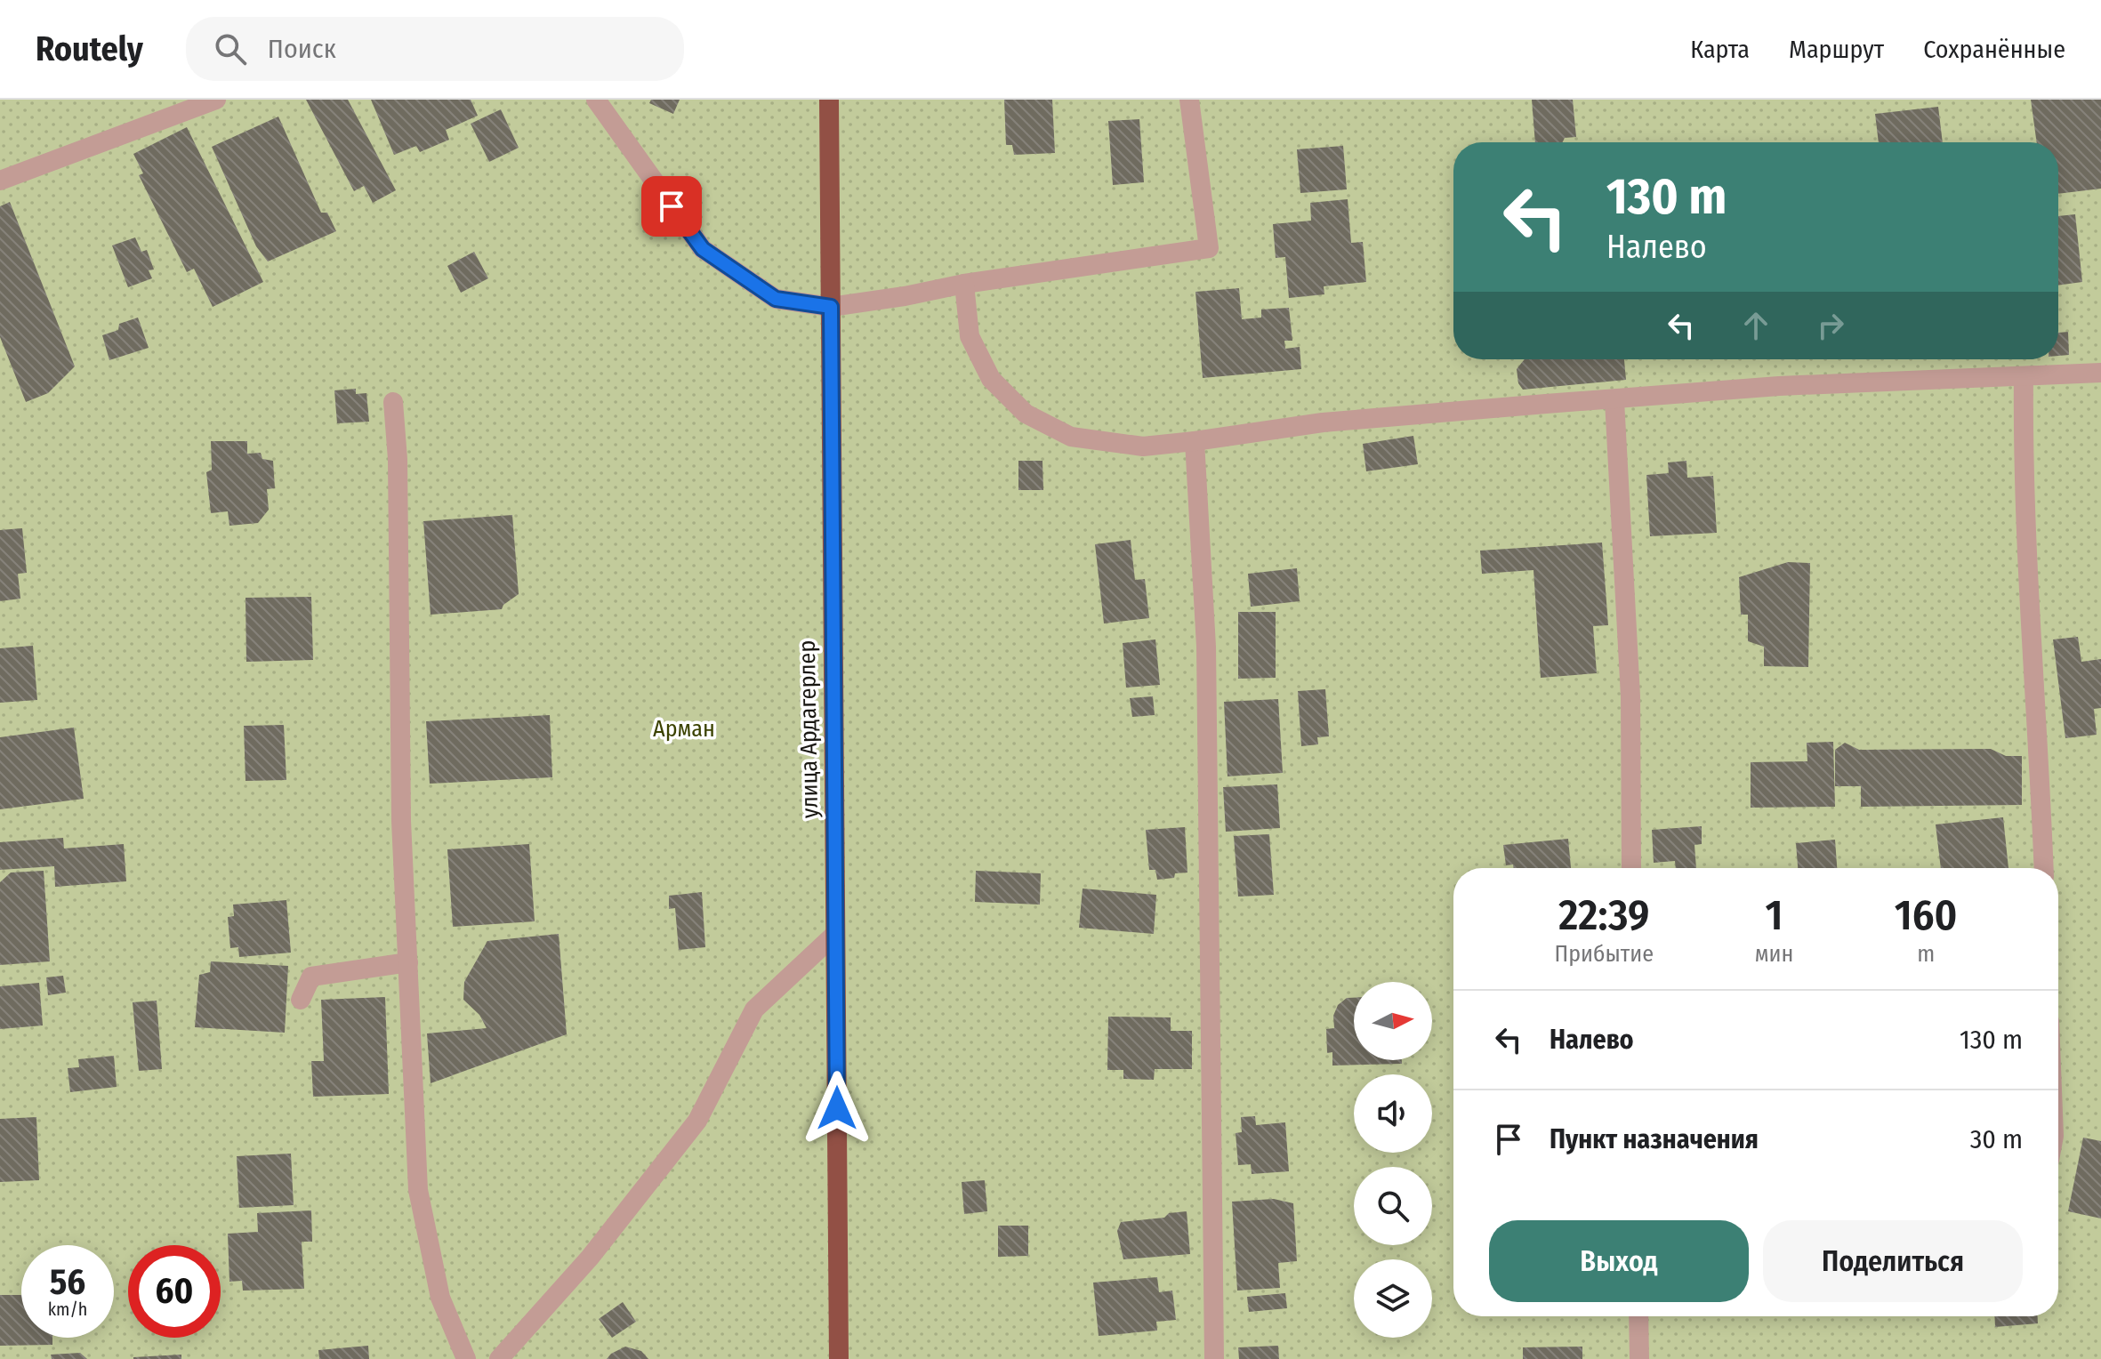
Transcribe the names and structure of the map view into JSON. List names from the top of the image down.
{
  "streets": {
    "main road": ["улица Ардагерлер"]
  },
  "parks": ["Арман"],
  "north": "right",
  "page": {
    "header": "Routely",
    "search": "Поиск",
    "nav": ["Карта", "Маршрут", "Сохранённые"],
    "turn": ["130 m", "Налево"],
    "eta": [
      "22:39",
      "Прибытие",
      "1",
      "мин",
      "160",
      "m"
    ],
    "list": [
      {
        "name": "Налево",
        "value": "130 m"
      },
      {
        "name": "Пункт назначения",
        "value": "30 m"
      }
    ],
    "buttons": ["Выход", "Поделиться"],
    "speed": "56 km/h",
    "limit": "60"
  }
}
